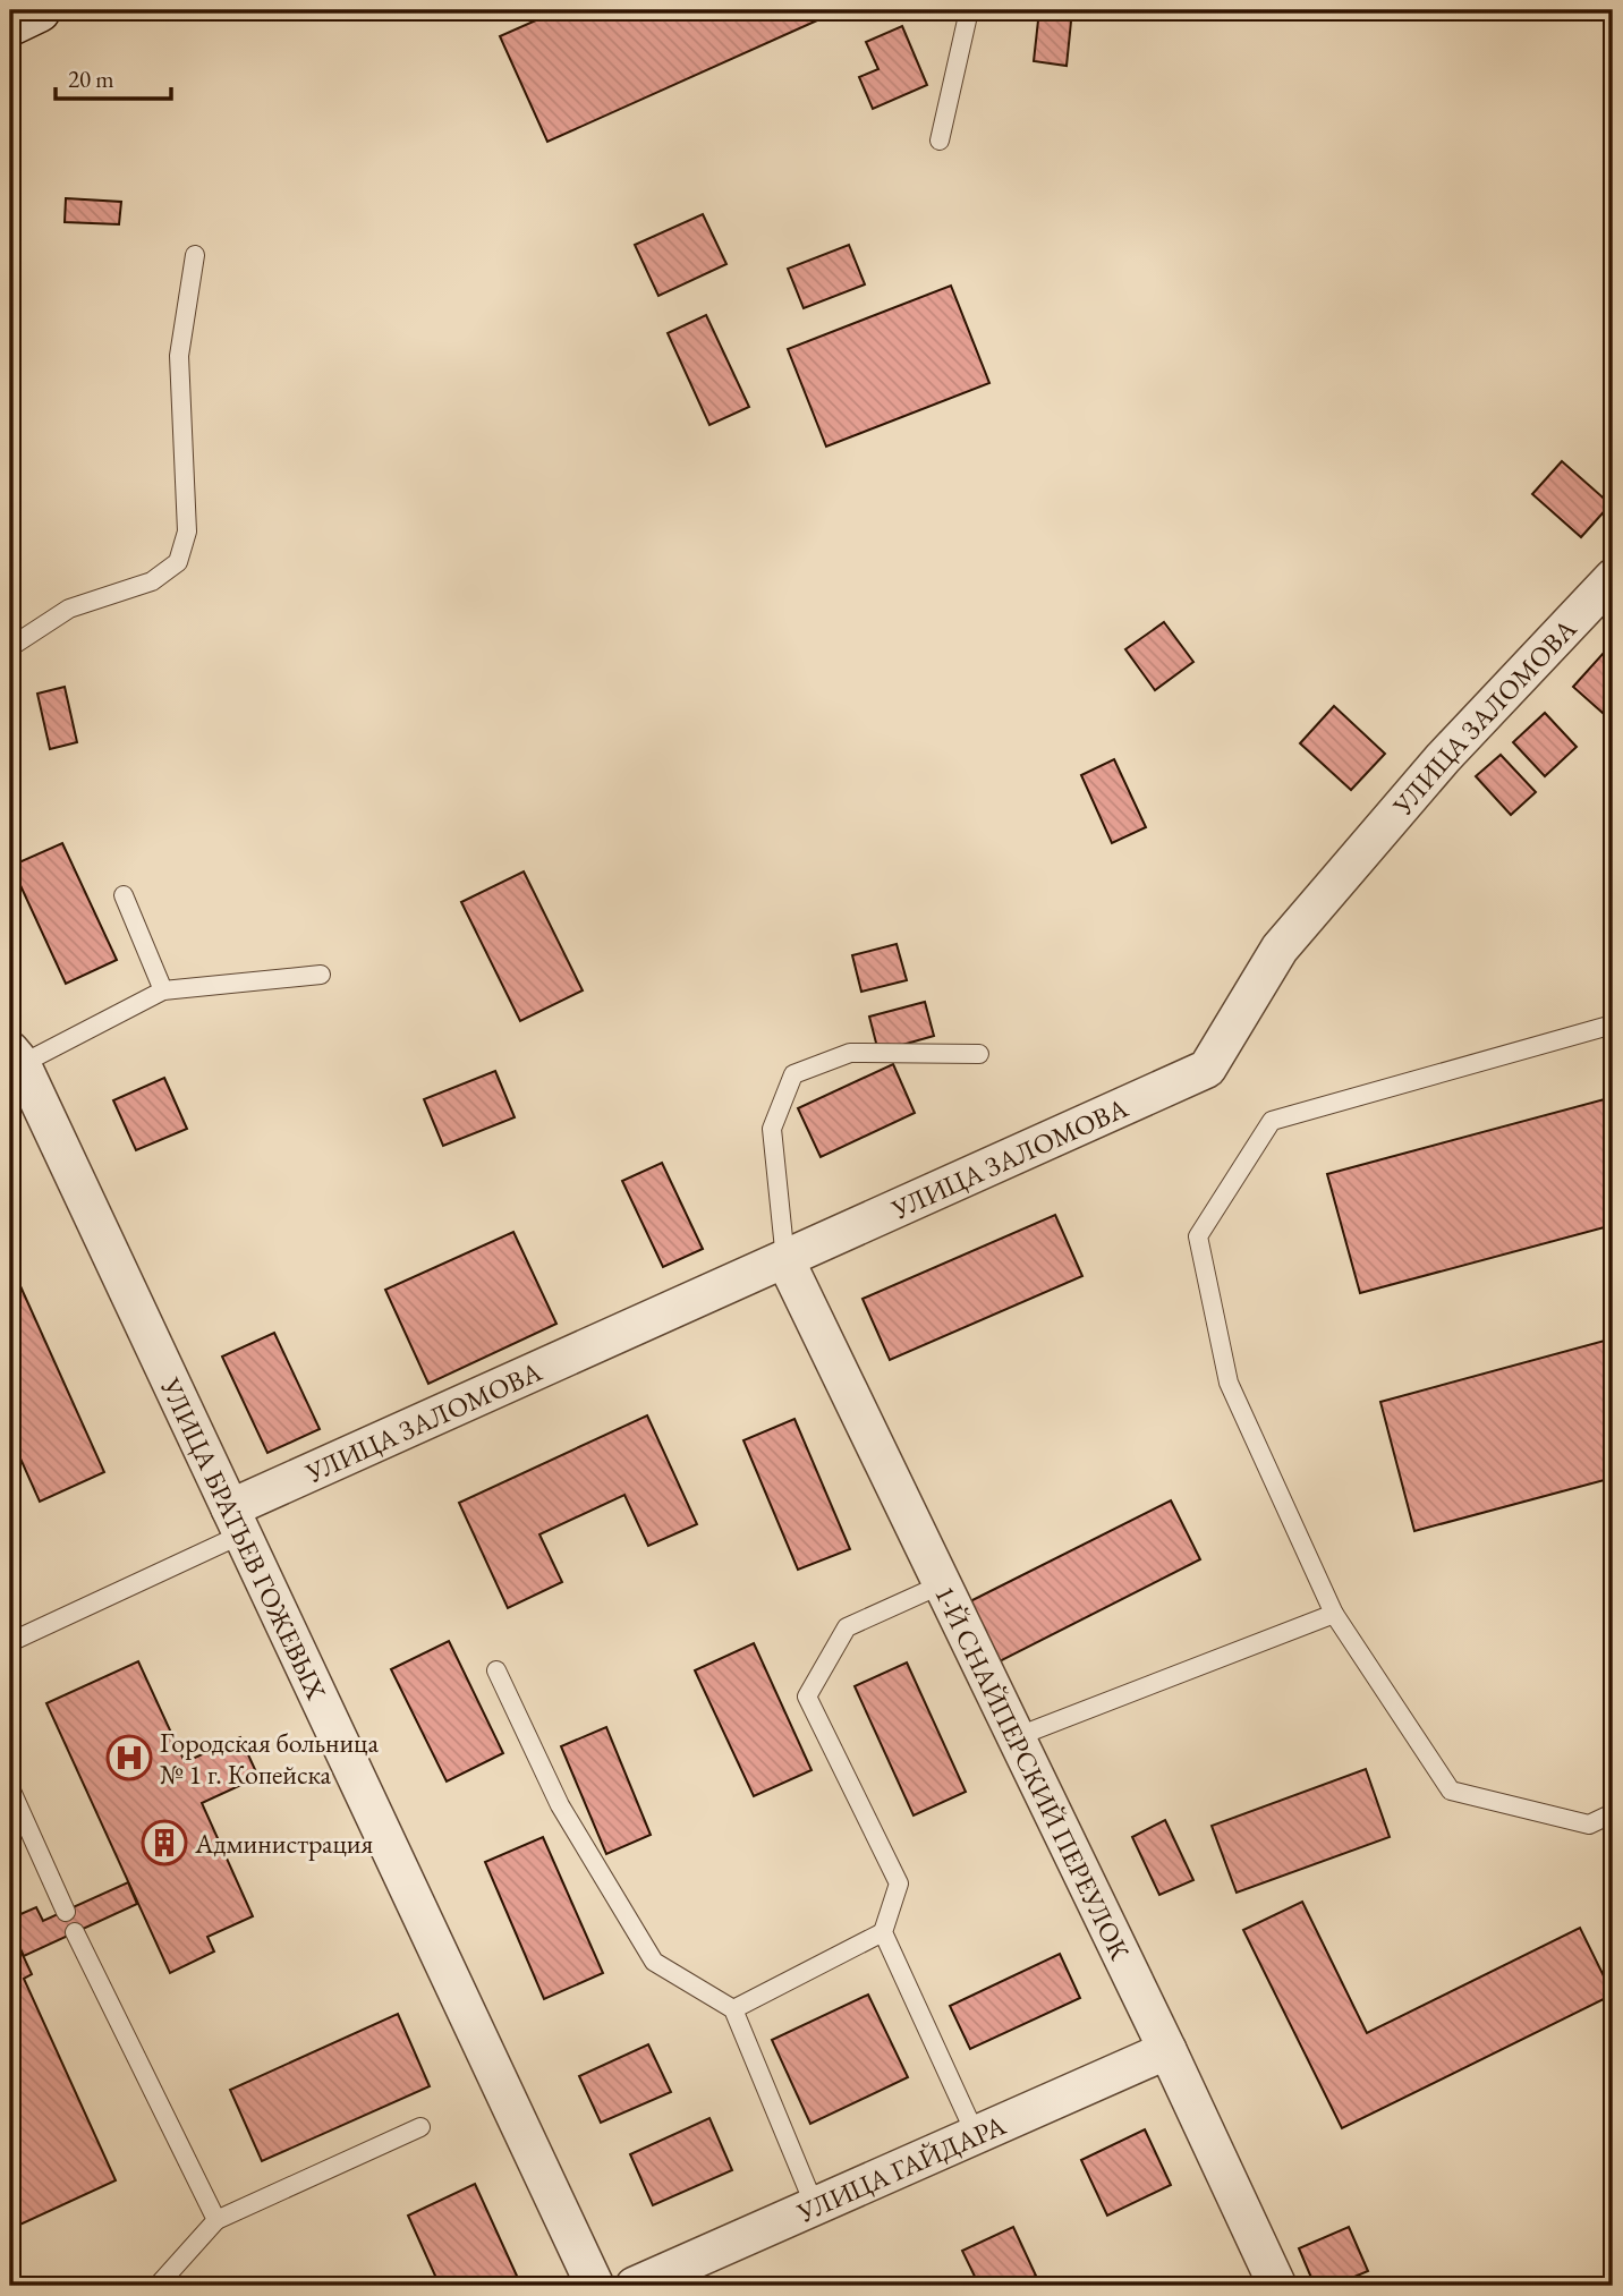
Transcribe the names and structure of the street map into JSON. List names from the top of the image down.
{
  "streets": {
    "street": [
      "УЛИЦА ЗАЛОМОВА",
      "УЛИЦА БРАТЬЕВ ГОЖЕВЫХ",
      "1-Й СНАЙПЕРСКИЙ ПЕРЕУЛОК",
      "УЛИЦА ГАЙДАРА"
    ]
  },
  "crossings": [
    ["УЛИЦА ЗАЛОМОВА", "УЛИЦА БРАТЬЕВ ГОЖЕВЫХ"],
    ["УЛИЦА ЗАЛОМОВА", "1-Й СНАЙПЕРСКИЙ ПЕРЕУЛОК"],
    ["1-Й СНАЙПЕРСКИЙ ПЕРЕУЛОК", "УЛИЦА ГАЙДАРА"]
  ],
  "places": {
    "hospital": ["Городская больница № 1 г. Копейска"],
    "building": ["Администрация"]
  },
  "scale_bar": "20 m"
}
